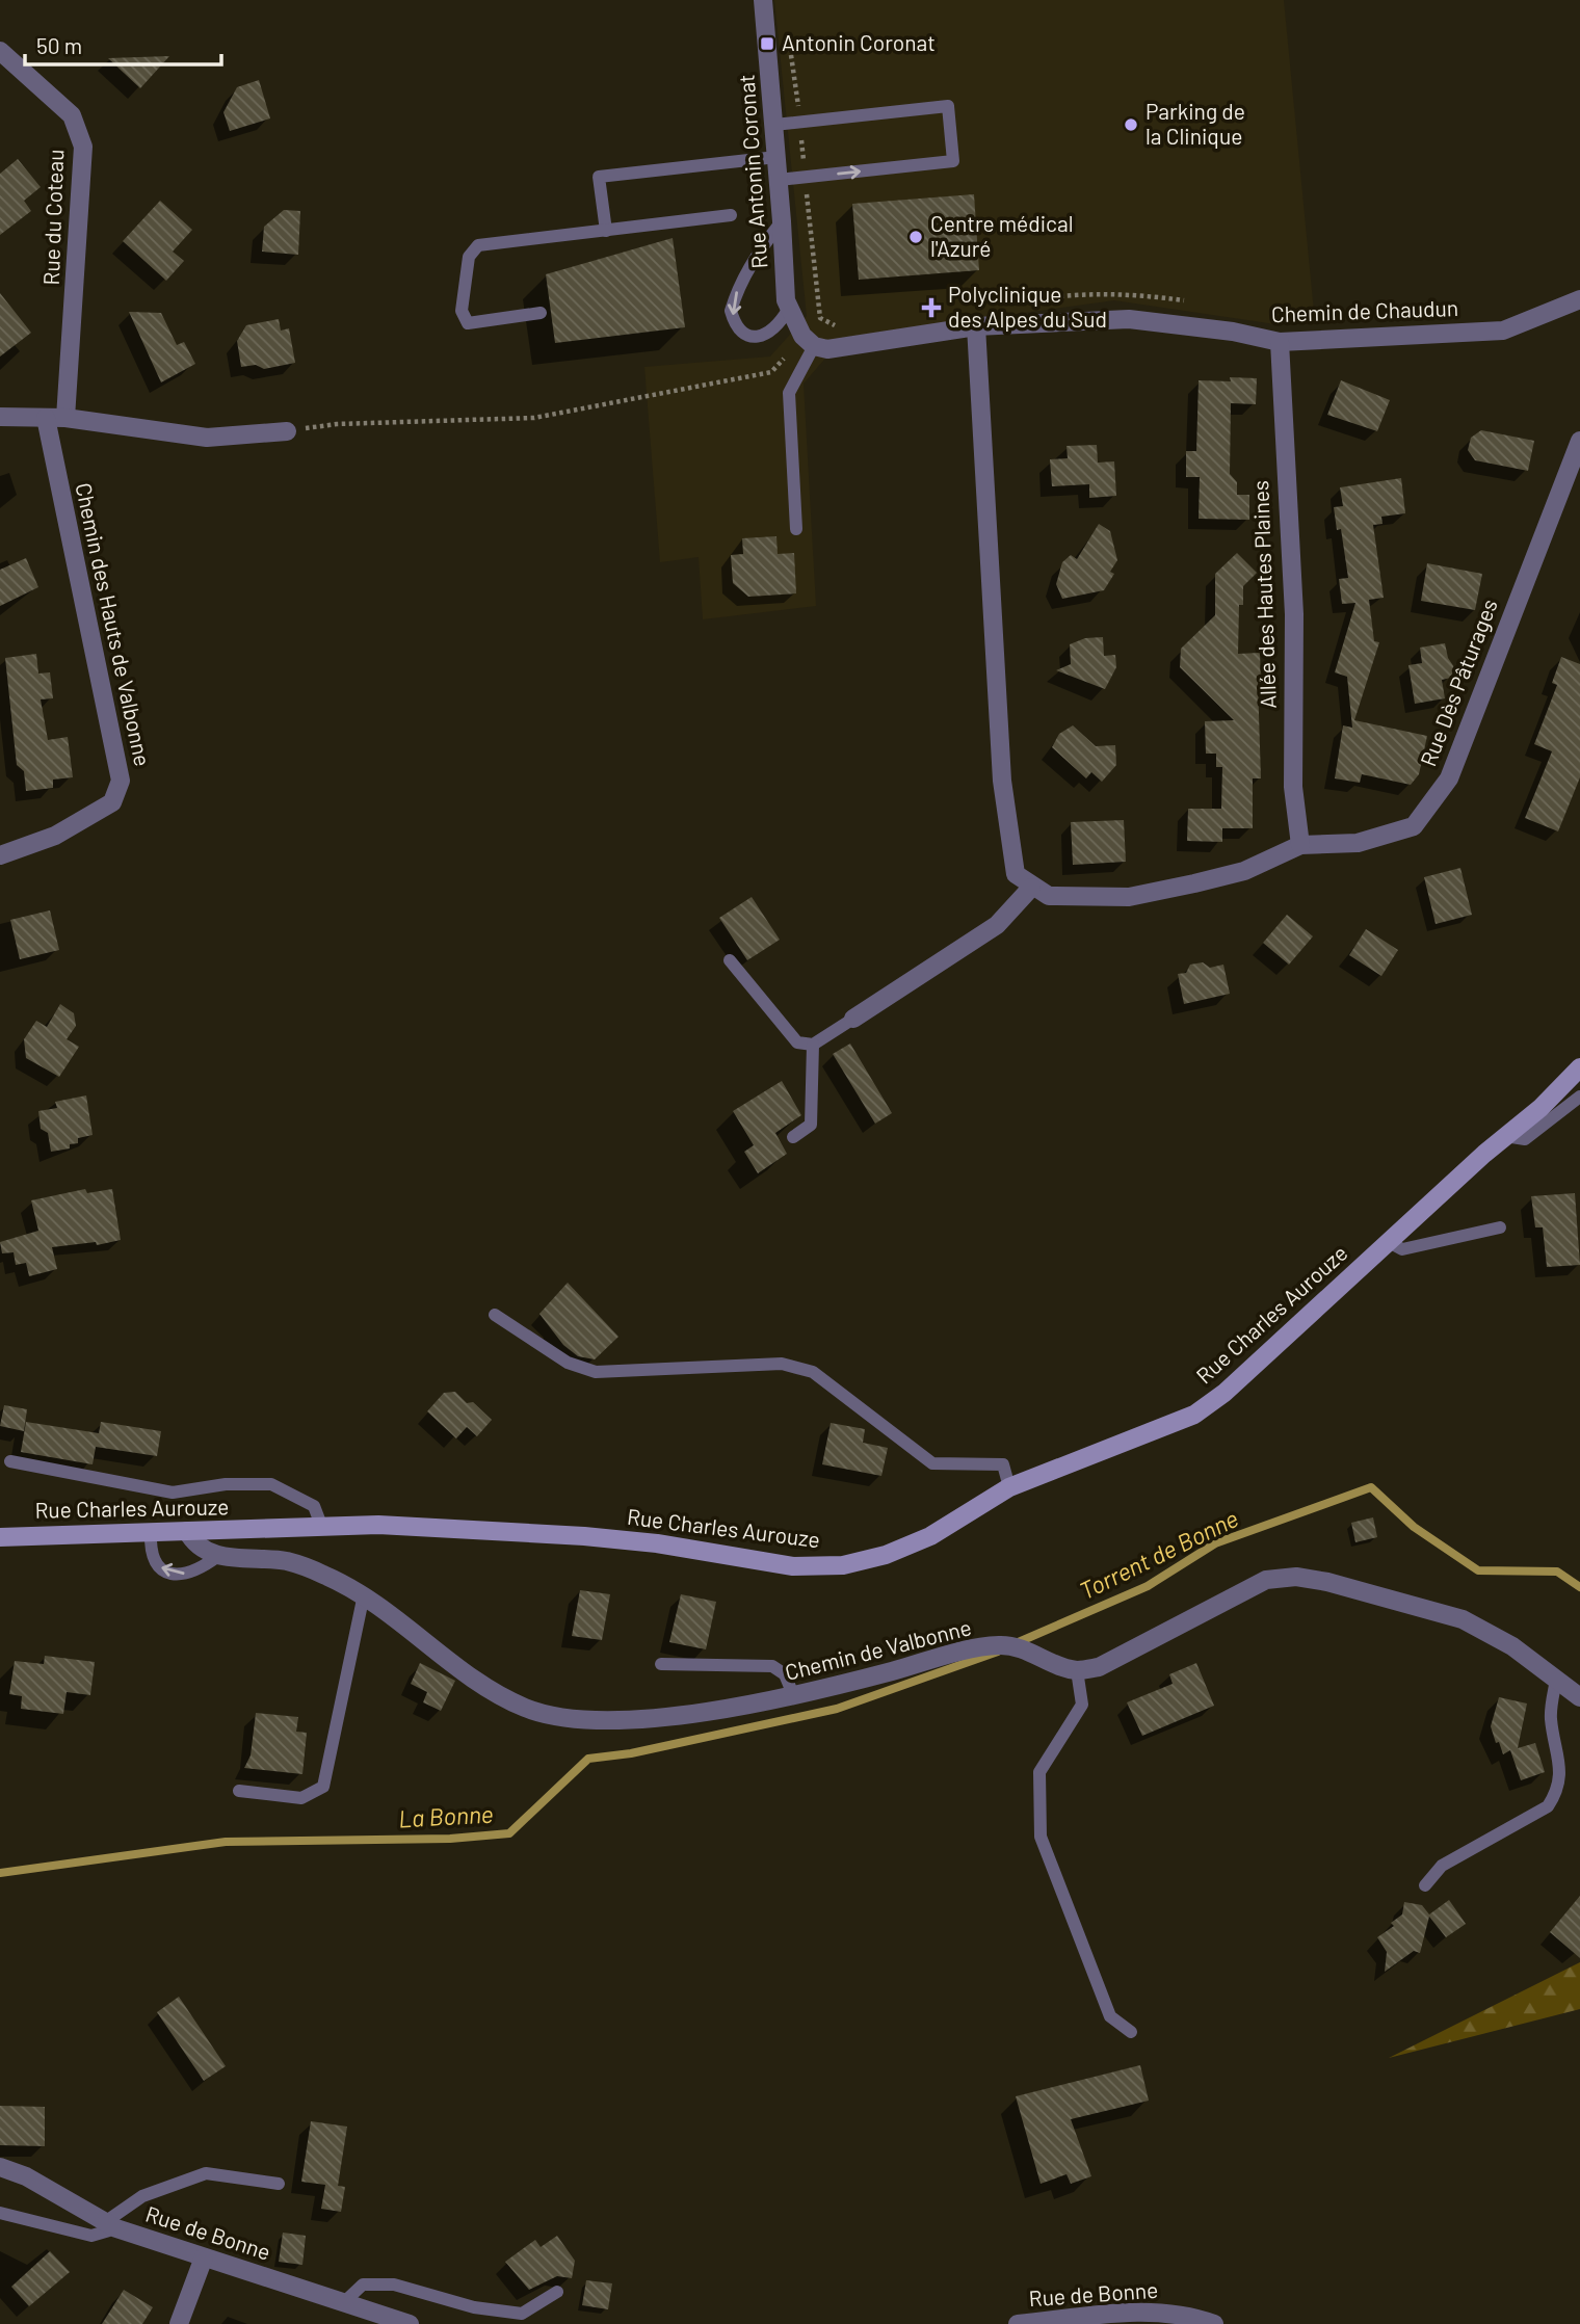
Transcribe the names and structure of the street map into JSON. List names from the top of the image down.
{
  "streets": {
    "street": [
      "Rue Antonin Coronat",
      "Rue du Coteau",
      "Chemin de Chaudun",
      "Allée des Hautes Plaines",
      "Chemin des Hauts de Valbonne",
      "Rue Dès Pâturages",
      "Rue Charles Aurouze",
      "Chemin de Valbonne",
      "Rue de Bonne"
    ]
  },
  "crossings": [
    ["Rue Antonin Coronat", "Chemin de Chaudun"],
    ["Chemin de Chaudun", "Allée des Hautes Plaines"],
    ["Allée des Hautes Plaines", "Rue Dès Pâturages"]
  ],
  "water": ["Torrent de Bonne", "La Bonne"],
  "places": {
    "transit": ["Antonin Coronat"],
    "other": ["Parking de la Clinique", "Centre médical l'Azuré"],
    "health": ["Polyclinique des Alpes du Sud"]
  },
  "scale_bar": "50 m"
}
